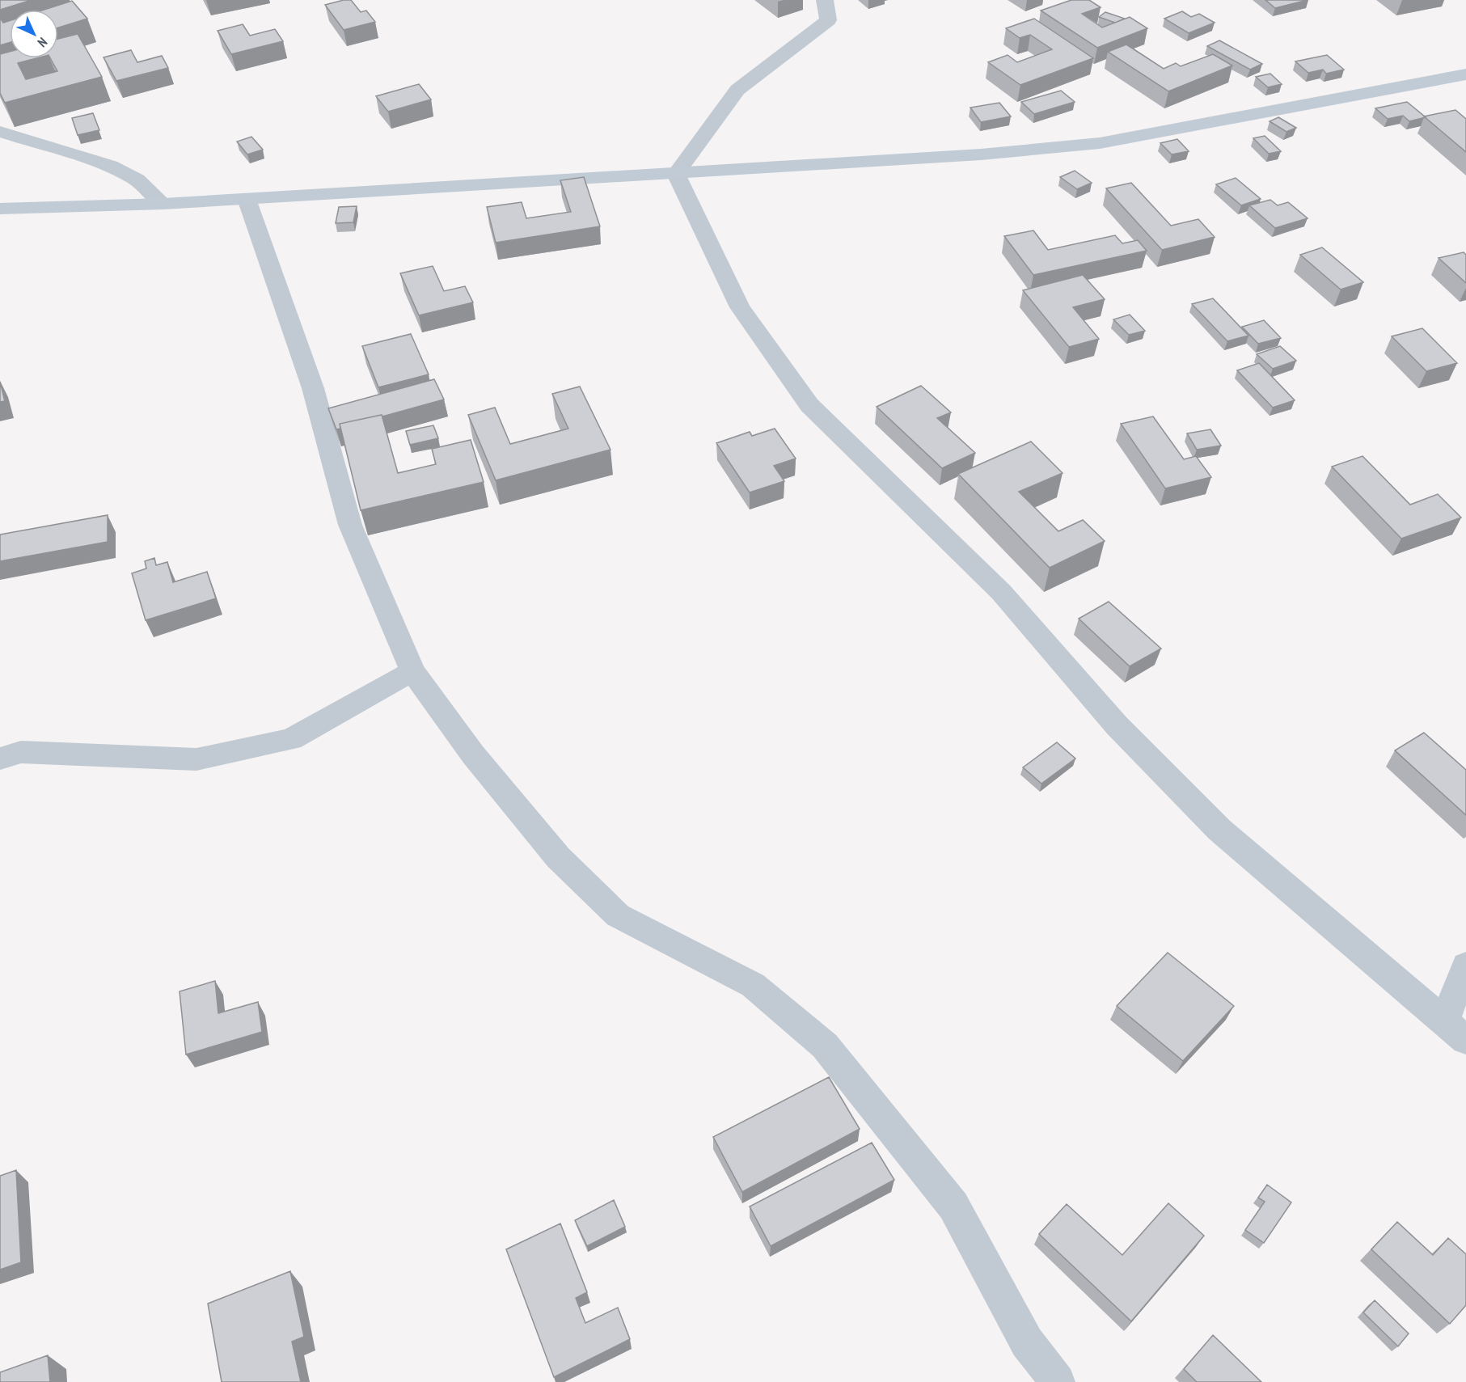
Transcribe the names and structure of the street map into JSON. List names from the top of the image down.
{
  "north": "bottom right"
}
